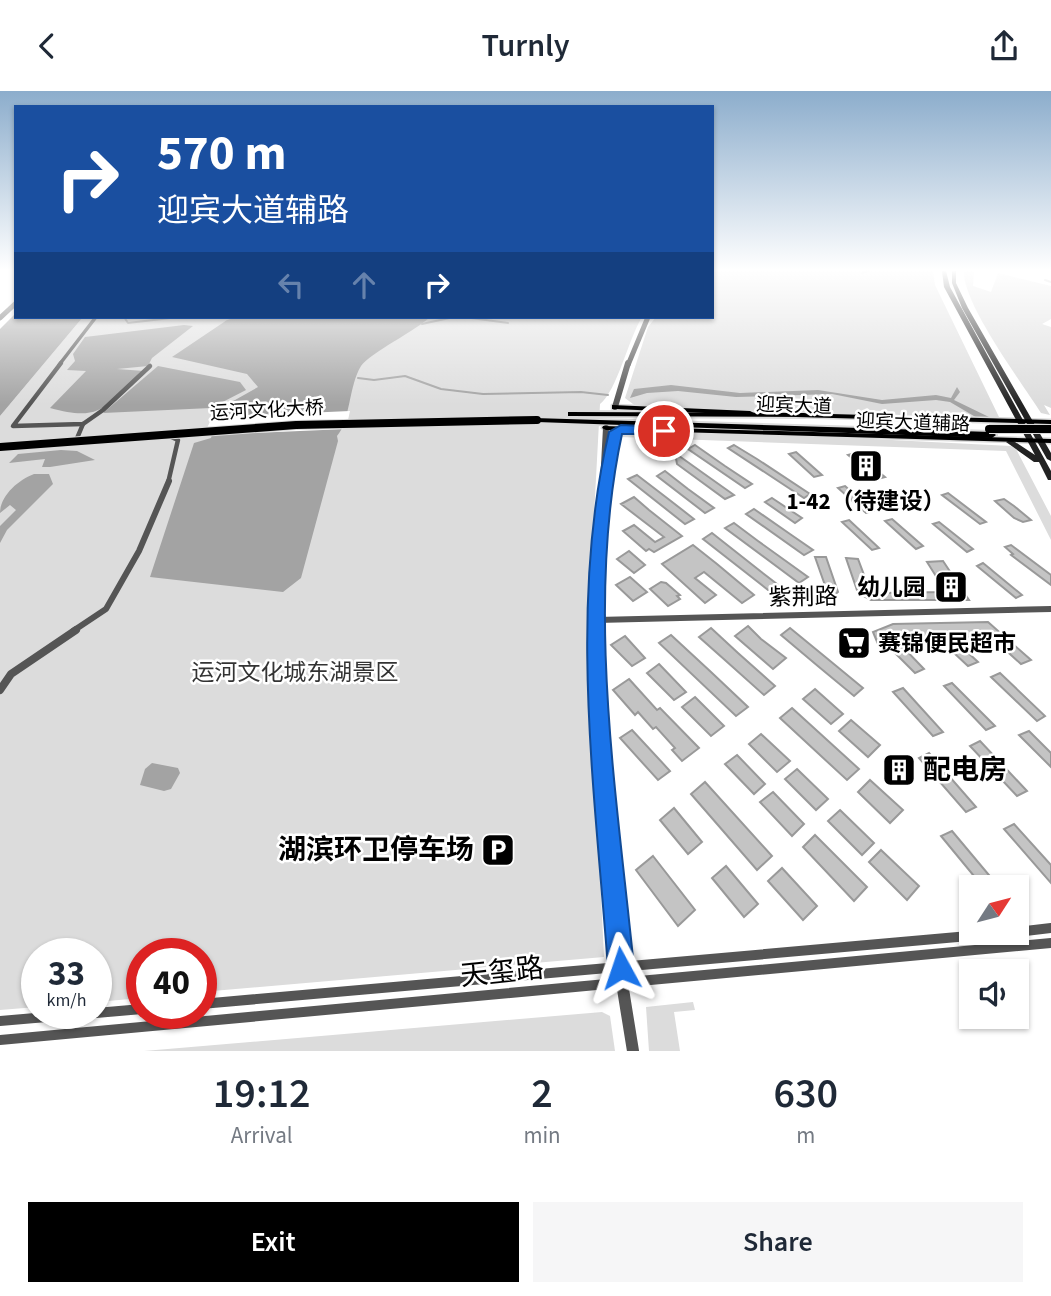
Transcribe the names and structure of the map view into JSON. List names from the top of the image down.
{
  "streets": {
    "highway": ["迎宾大道", "运河文化大桥"],
    "main road": ["迎宾大道辅路"],
    "street": ["紫荆路", "天玺路"]
  },
  "crossings": [
    ["迎宾大道", "运河文化大桥"]
  ],
  "parks": ["运河文化城东湖景区"],
  "places": {
    "building": ["1-42（待建设）", "幼儿园", "配电房"],
    "supermarket": ["赛锦便民超市"],
    "parking": ["湖滨环卫停车场"]
  },
  "north": "top right",
  "page": {
    "header": "Turnly",
    "turn": ["570 m", "迎宾大道辅路"],
    "speed": "33 km/h",
    "limit": "40",
    "eta": [
      "19:12",
      "Arrival",
      "2",
      "min",
      "630",
      "m"
    ],
    "buttons": ["Exit", "Share"]
  }
}
